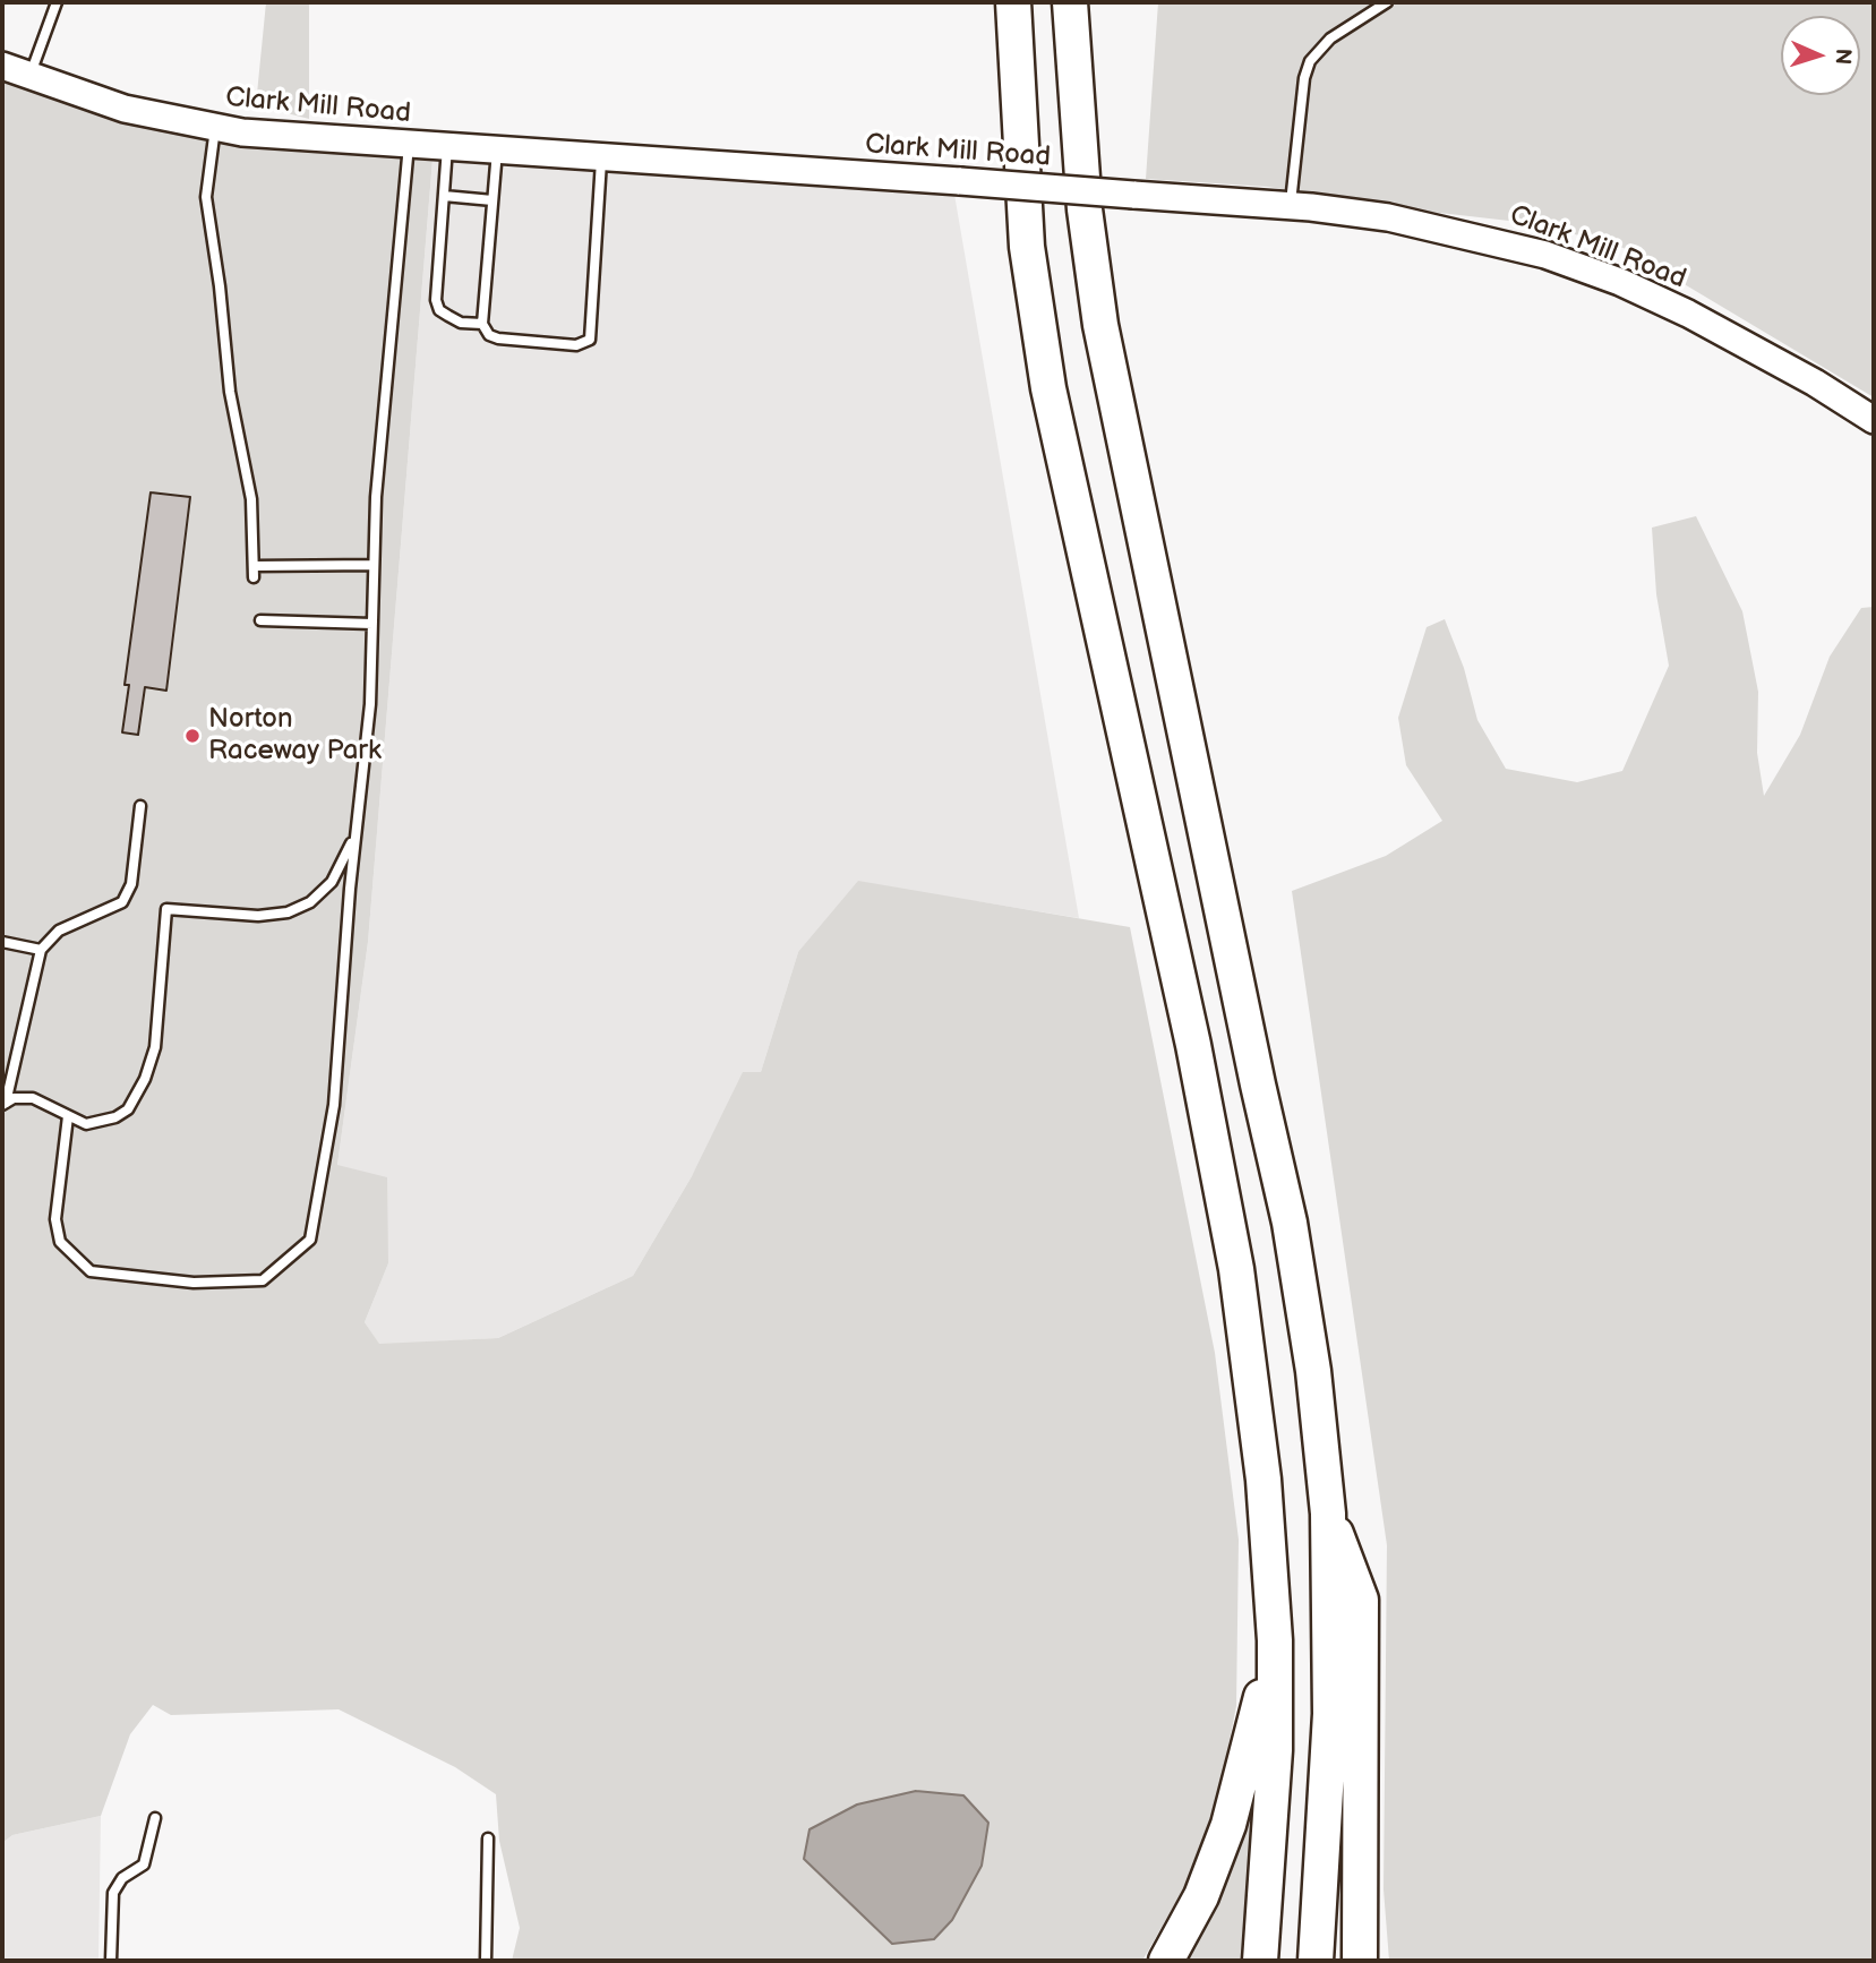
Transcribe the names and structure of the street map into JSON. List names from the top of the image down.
{
  "streets": {
    "street": ["Clark Mill Road"]
  },
  "places": ["Norton Raceway Park"],
  "north": "right"
}
